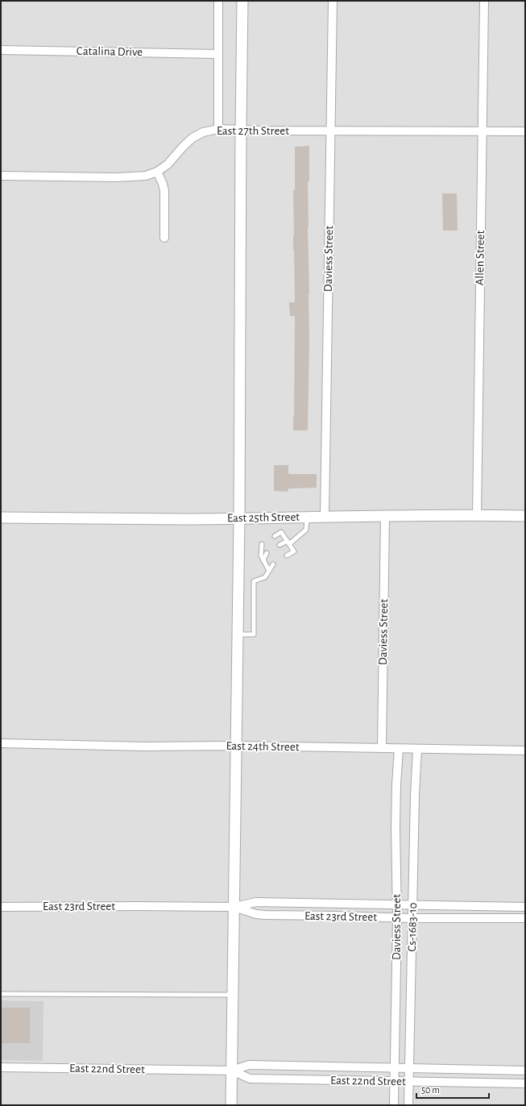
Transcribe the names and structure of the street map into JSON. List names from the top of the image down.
{
  "streets": {
    "street": [
      "Catalina Drive",
      "East 27th Street",
      "Allen Street",
      "Daviess Street",
      "East 25th Street",
      "East 24th Street",
      "East 23rd Street",
      "Cs-1683-10",
      "East 22nd Street"
    ]
  },
  "crossings": [
    ["East 27th Street", "Allen Street"],
    ["East 27th Street", "Daviess Street"],
    ["Allen Street", "East 25th Street"],
    ["Daviess Street", "East 25th Street"],
    ["Daviess Street", "East 24th Street"],
    ["Daviess Street", "East 23rd Street"],
    ["Daviess Street", "East 22nd Street"],
    ["East 24th Street", "Cs-1683-10"],
    ["East 23rd Street", "Cs-1683-10"],
    ["Cs-1683-10", "East 22nd Street"]
  ],
  "scale_bar": "50 m"
}
